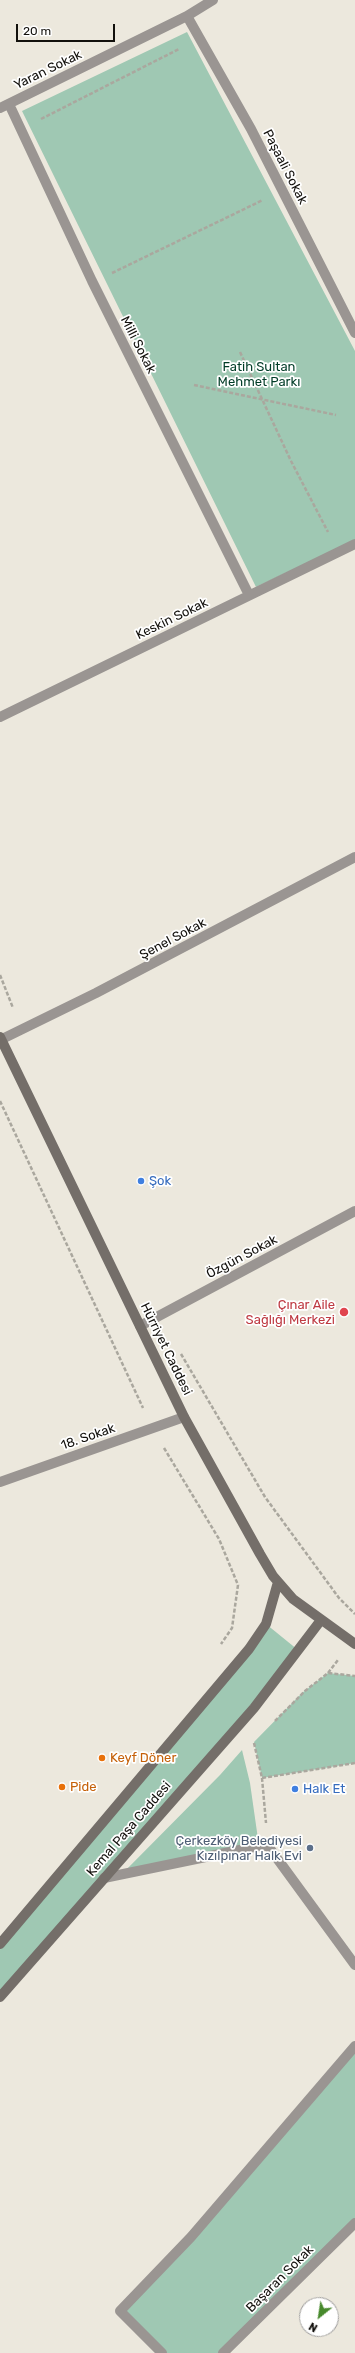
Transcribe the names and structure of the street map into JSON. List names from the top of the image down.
{
  "streets": {
    "main road": ["Hürriyet Caddesi", "Kemal Paşa Caddesi"],
    "street": [
      "Yaran Sokak",
      "Paşaali Sokak",
      "Milli Sokak",
      "Keskin Sokak",
      "Şenel Sokak",
      "Özgün Sokak",
      "18. Sokak",
      "Başaran Sokak"
    ]
  },
  "crossings": [
    ["Yaran Sokak", "Paşaali Sokak"],
    ["Yaran Sokak", "Milli Sokak"],
    ["Milli Sokak", "Keskin Sokak"],
    ["Şenel Sokak", "Hürriyet Caddesi"],
    ["Özgün Sokak", "Hürriyet Caddesi"],
    ["Hürriyet Caddesi", "18. Sokak"],
    ["Hürriyet Caddesi", "Kemal Paşa Caddesi"]
  ],
  "parks": ["Fatih Sultan Mehmet Parkı"],
  "places": [
    "Şok",
    "Çınar Aile Sağlığı Merkezi",
    "Keyf Döner",
    "Pide",
    "Halk Et",
    "Çerkezköy Belediyesi Kızılpınar Halk Evi"
  ],
  "scale_bar": "20 m",
  "north": "bottom left"
}
